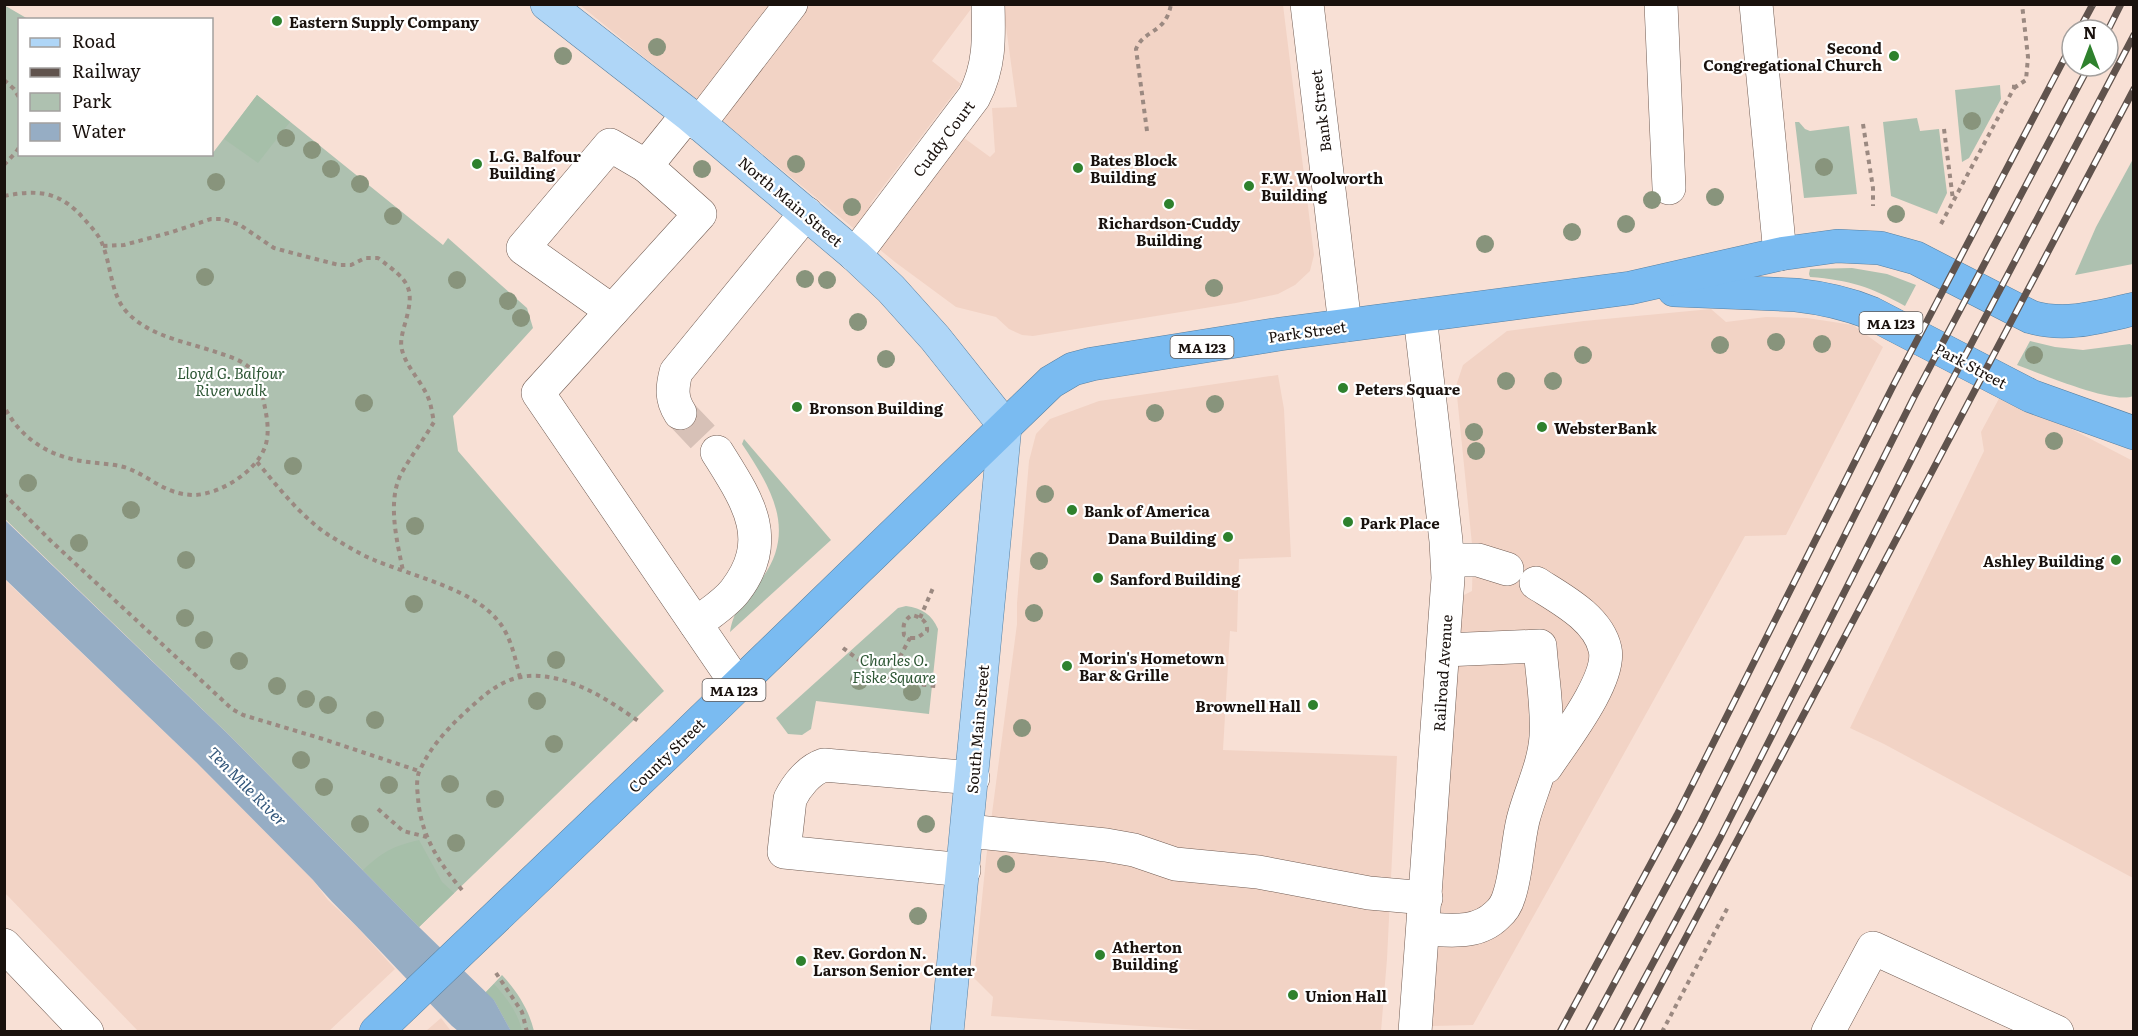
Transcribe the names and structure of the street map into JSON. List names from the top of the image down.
{
  "streets": {
    "highway": ["MA 123", "Park Street", "County Street"],
    "main road": ["North Main Street", "South Main Street"],
    "street": ["Bank Street", "Cuddy Court", "Railroad Avenue"]
  },
  "crossings": [
    ["Bank Street", "Park Street"],
    ["Cuddy Court", "North Main Street"],
    ["North Main Street", "Park Street"],
    ["North Main Street", "South Main Street"],
    ["North Main Street", "County Street"],
    ["Park Street", "Railroad Avenue"],
    ["Park Street", "South Main Street"],
    ["Park Street", "County Street"],
    ["South Main Street", "County Street"]
  ],
  "water": ["Ten Mile River"],
  "parks": ["Lloyd G. Balfour Riverwalk", "Charles O. Fiske Square"],
  "places": [
    "Eastern Supply Company",
    "Second Congregational Church",
    "L.G. Balfour Building",
    "Bates Block Building",
    "F.W. Woolworth Building",
    "Richardson-Cuddy Building",
    "Peters Square",
    "Bronson Building",
    "WebsterBank",
    "Bank of America",
    "Park Place",
    "Dana Building",
    "Ashley Building",
    "Sanford Building",
    "Morin's Hometown Bar & Grille",
    "Brownell Hall",
    "Atherton Building",
    "Rev. Gordon N. Larson Senior Center",
    "Union Hall"
  ],
  "legend": [
    "Road",
    "Railway",
    "Park",
    "Water"
  ],
  "north": "top"
}
